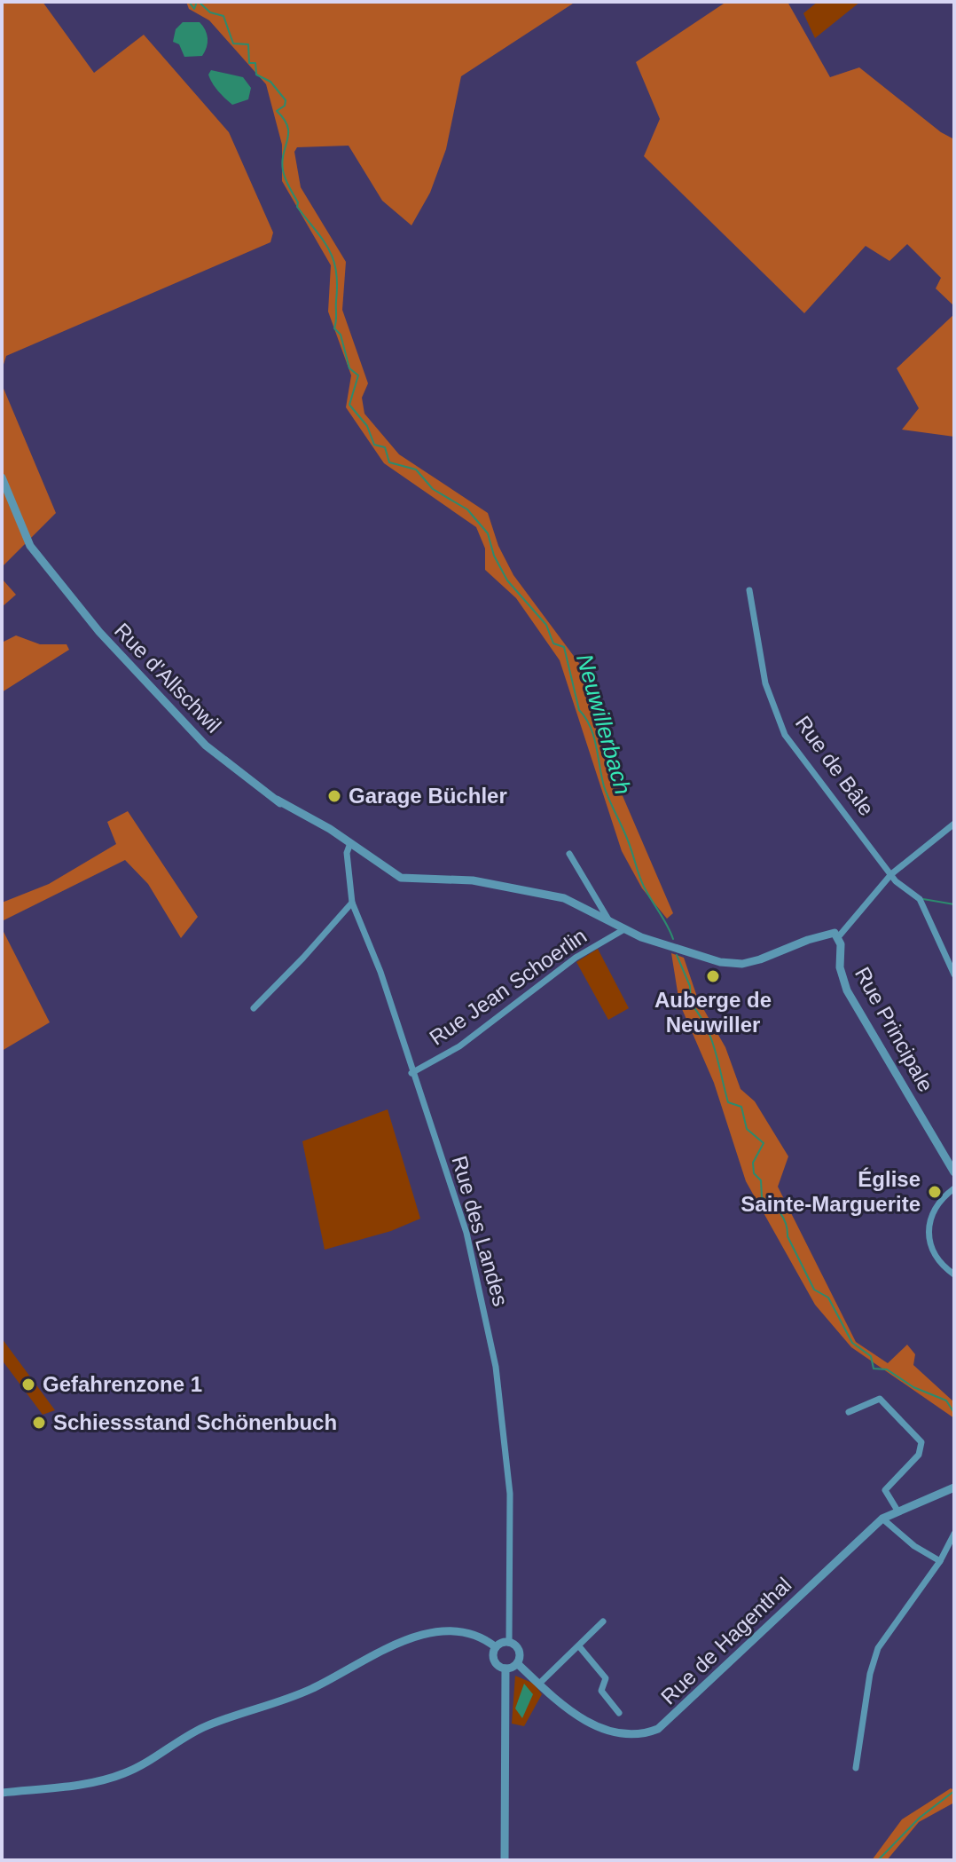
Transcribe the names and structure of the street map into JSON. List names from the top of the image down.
{
  "streets": {
    "street": [
      "Rue d'Allschwil",
      "Rue de Bâle",
      "Rue Jean Schoerlin",
      "Rue Principale",
      "Rue des Landes",
      "Rue de Hagenthal"
    ]
  },
  "crossings": [
    ["Rue d'Allschwil", "Rue Jean Schoerlin"],
    ["Rue d'Allschwil", "Rue Principale"],
    ["Rue d'Allschwil", "Rue des Landes"],
    ["Rue Jean Schoerlin", "Rue des Landes"],
    ["Rue des Landes", "Rue de Hagenthal"]
  ],
  "water": ["Neuwillerbach"],
  "places": [
    "Garage Büchler",
    "Auberge de Neuwiller",
    "Église Sainte-Marguerite",
    "Gefahrenzone 1",
    "Schiessstand Schönenbuch"
  ]
}
